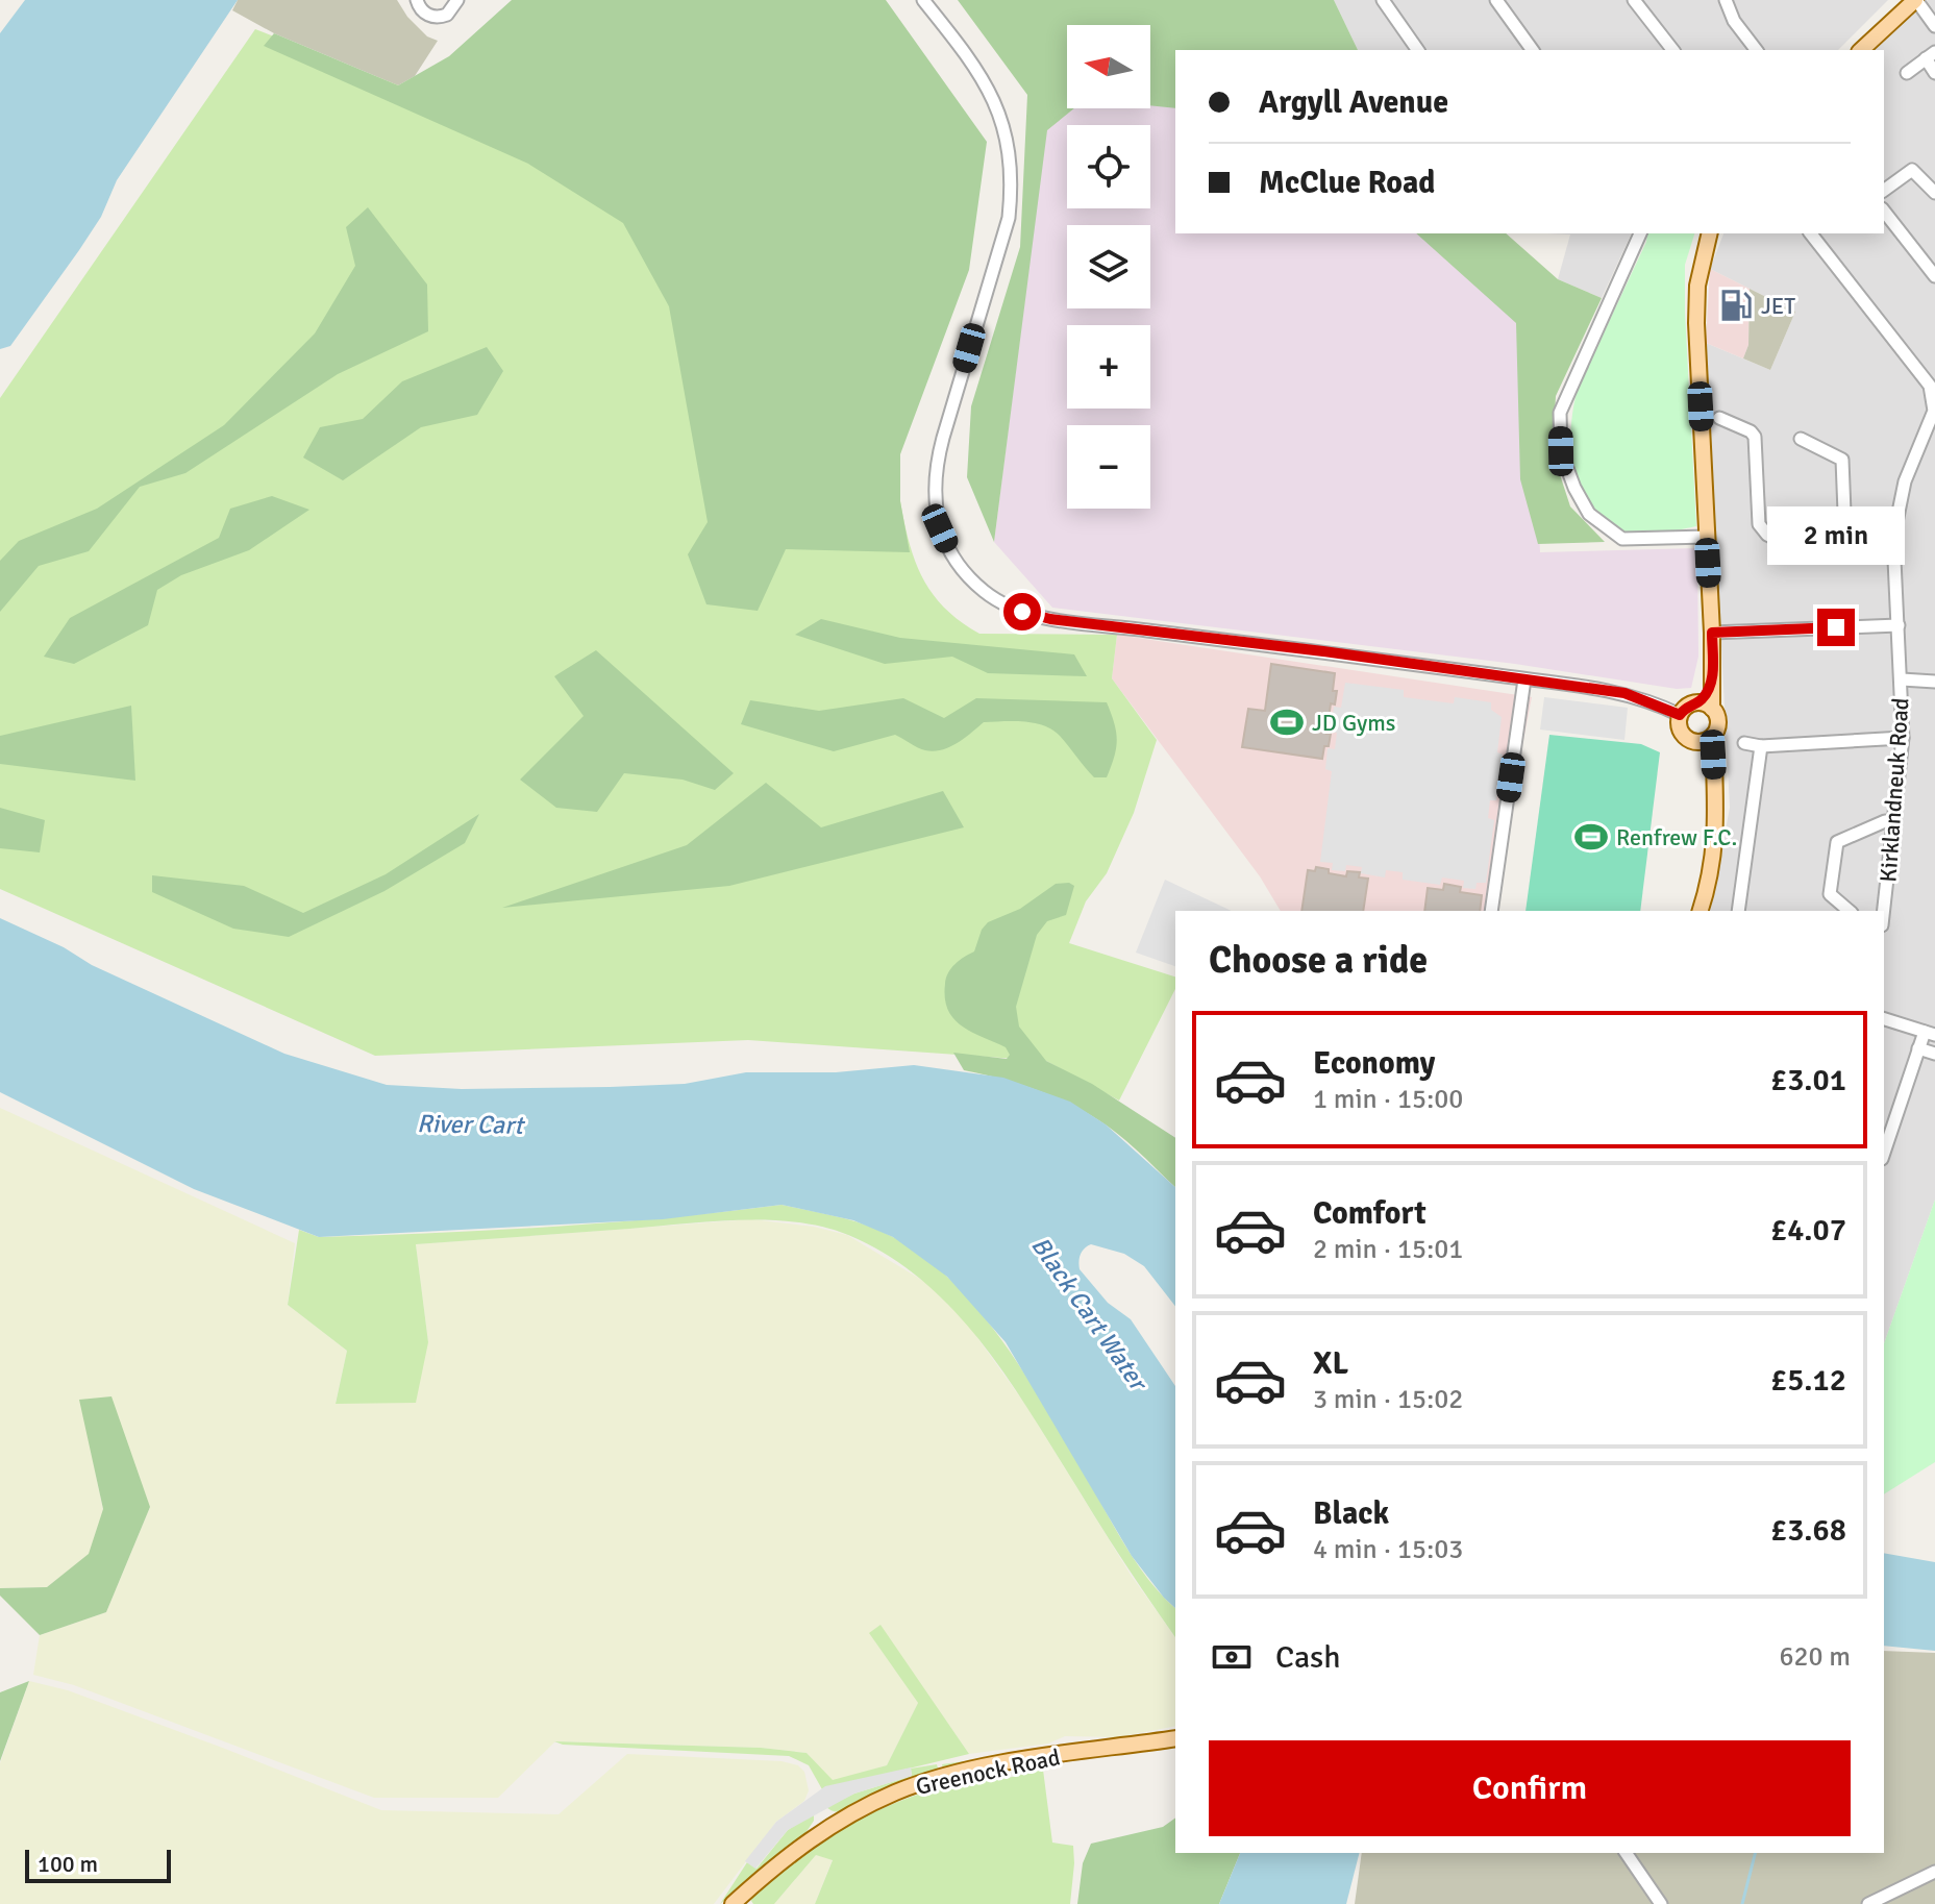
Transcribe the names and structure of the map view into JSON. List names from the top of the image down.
{
  "streets": {
    "main road": ["Greenock Road"],
    "street": ["Kirklandneuk Road"]
  },
  "water": ["River Cart", "Black Cart Water"],
  "places": {
    "fuel station": ["JET"],
    "sports": ["JD Gyms", "Renfrew F.C."]
  },
  "scale_bar": "100 m",
  "north": "left",
  "page": {
    "map_buttons": ["+", "−"],
    "banner": ["Argyll Avenue", "McClue Road"],
    "bubble": "2 min",
    "heading": "Choose a ride",
    "list": [
      {
        "name": "Economy",
        "note": "1 min · 15:00",
        "value": "£3.01"
      },
      {
        "name": "Comfort",
        "note": "2 min · 15:01",
        "value": "£4.07"
      },
      {
        "name": "XL",
        "note": "3 min · 15:02",
        "value": "£5.12"
      },
      {
        "name": "Black",
        "note": "4 min · 15:03",
        "value": "£3.68"
      }
    ],
    "pay": ["Cash", "620 m"],
    "buttons": "Confirm",
    "scale": "100 m"
  }
}
